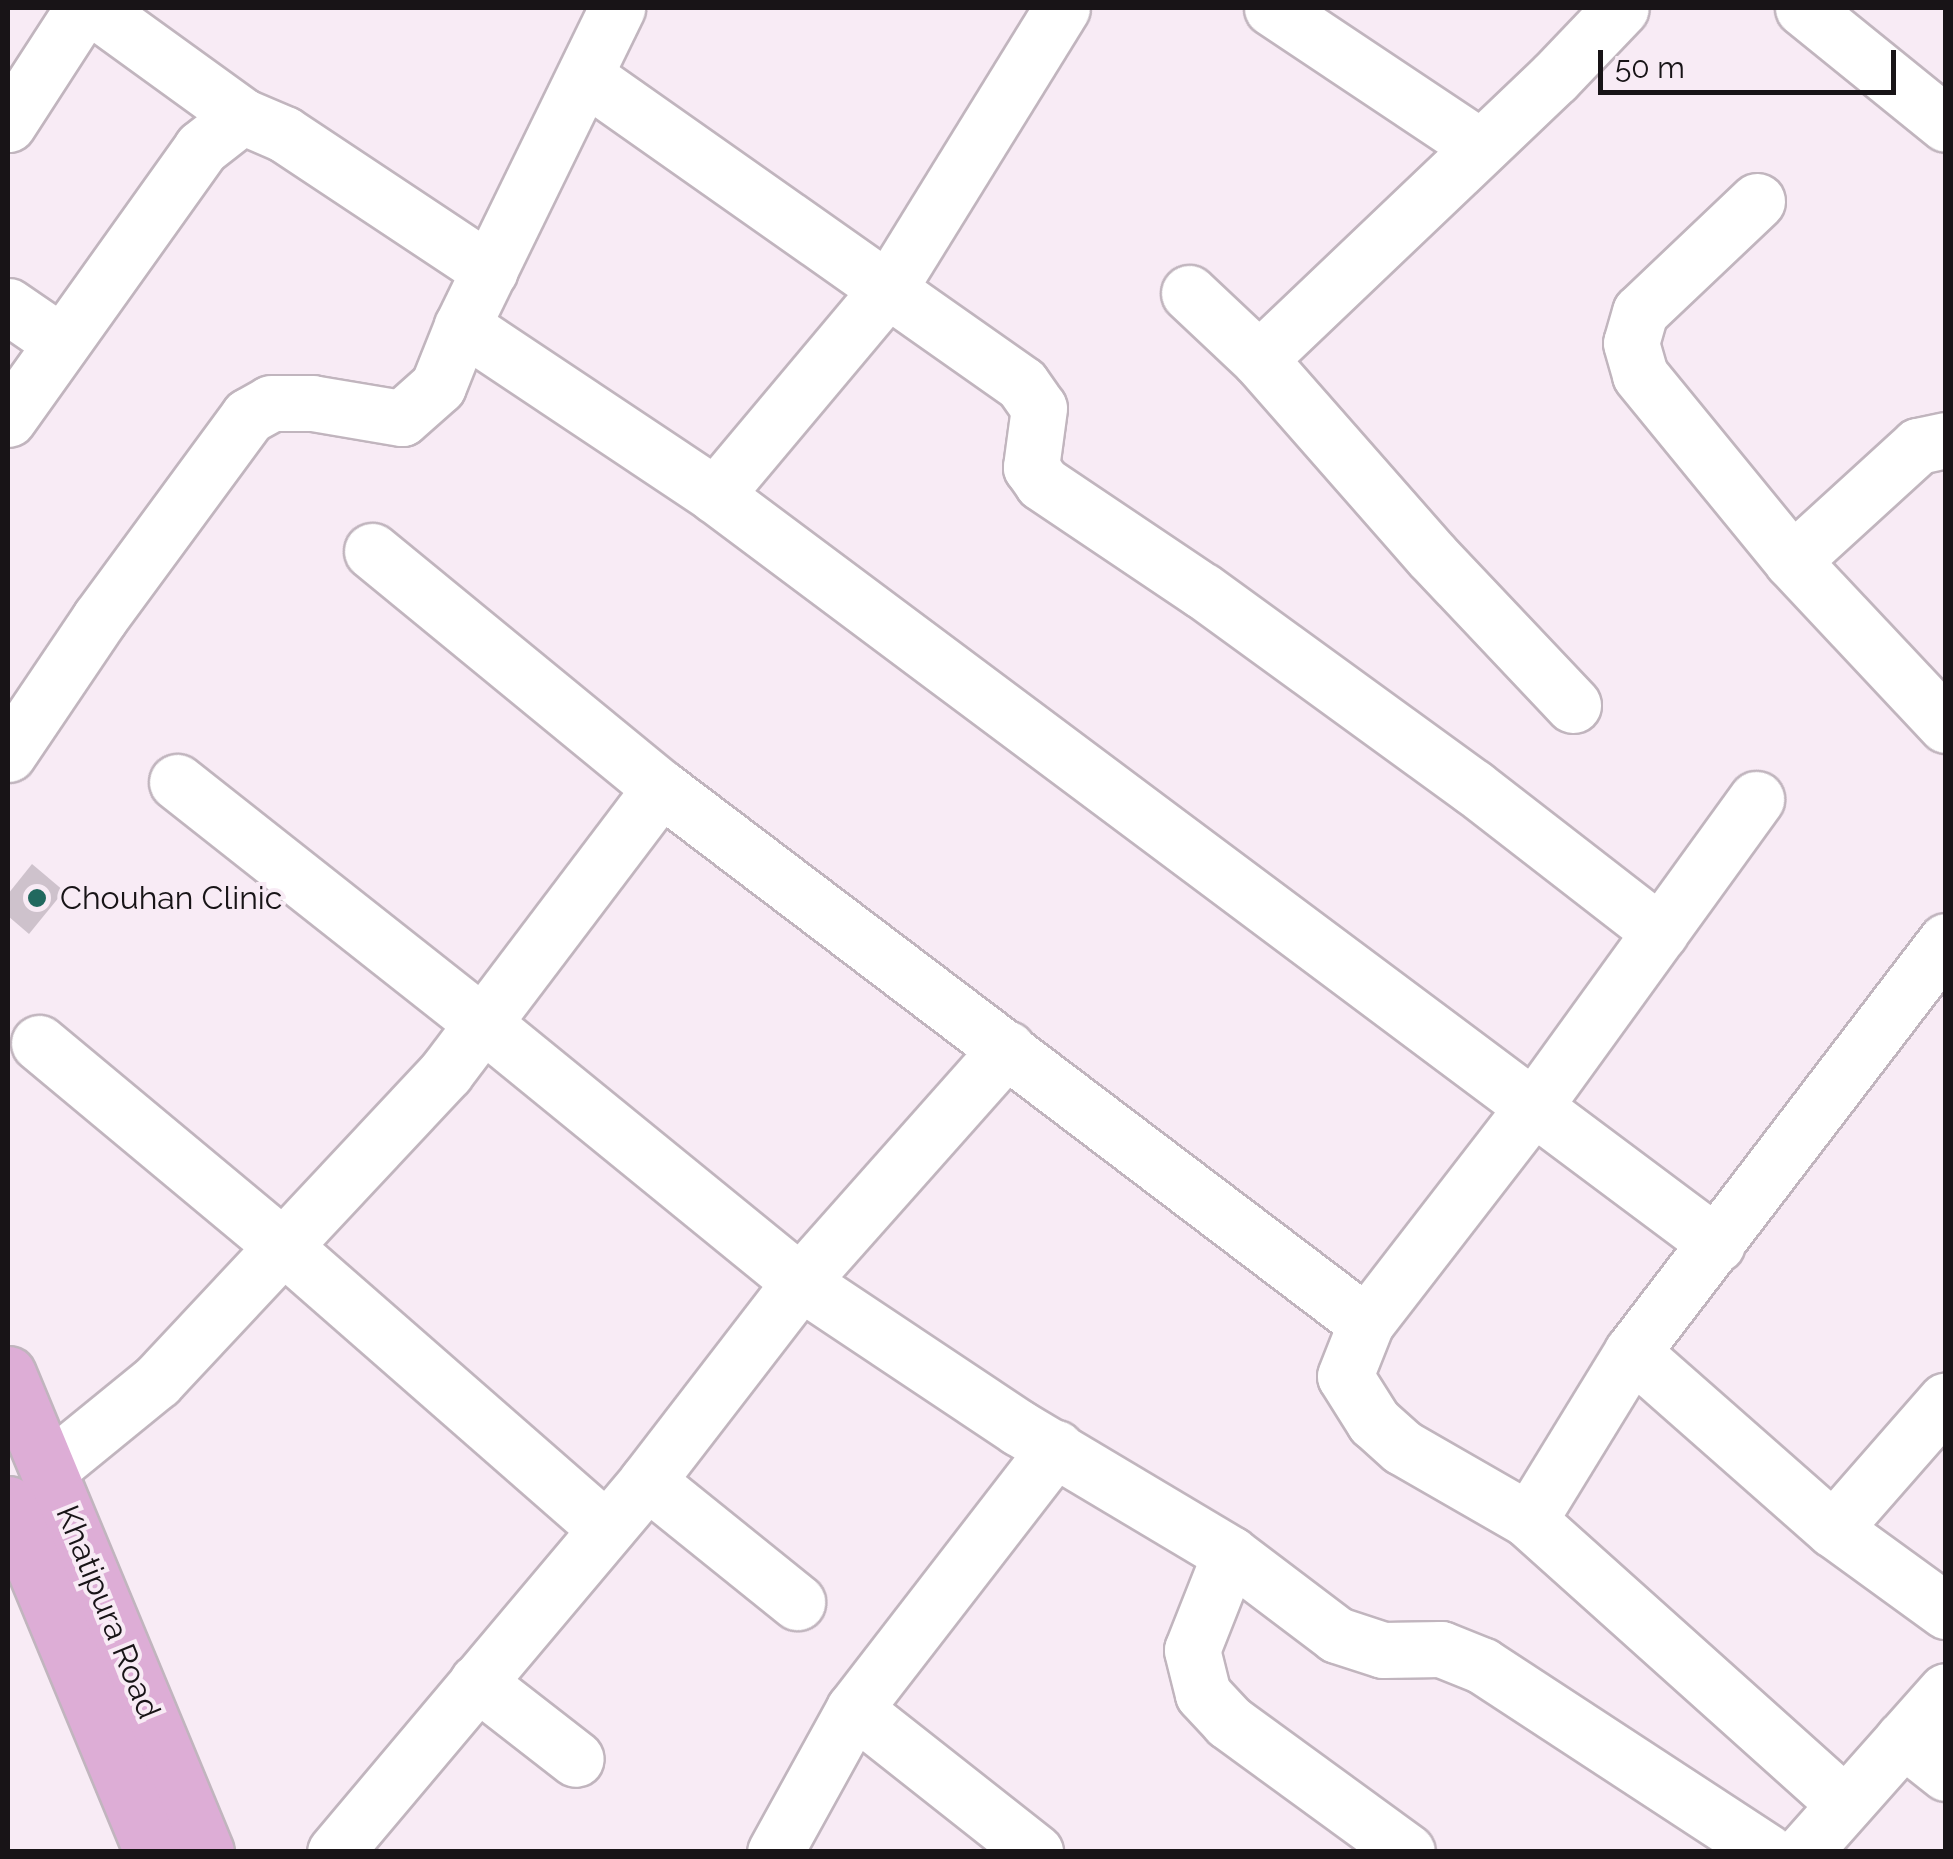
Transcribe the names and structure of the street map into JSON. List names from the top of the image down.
{
  "streets": {
    "main road": ["Khatipura Road"]
  },
  "places": ["Chouhan Clinic"],
  "scale_bar": "50 m"
}
